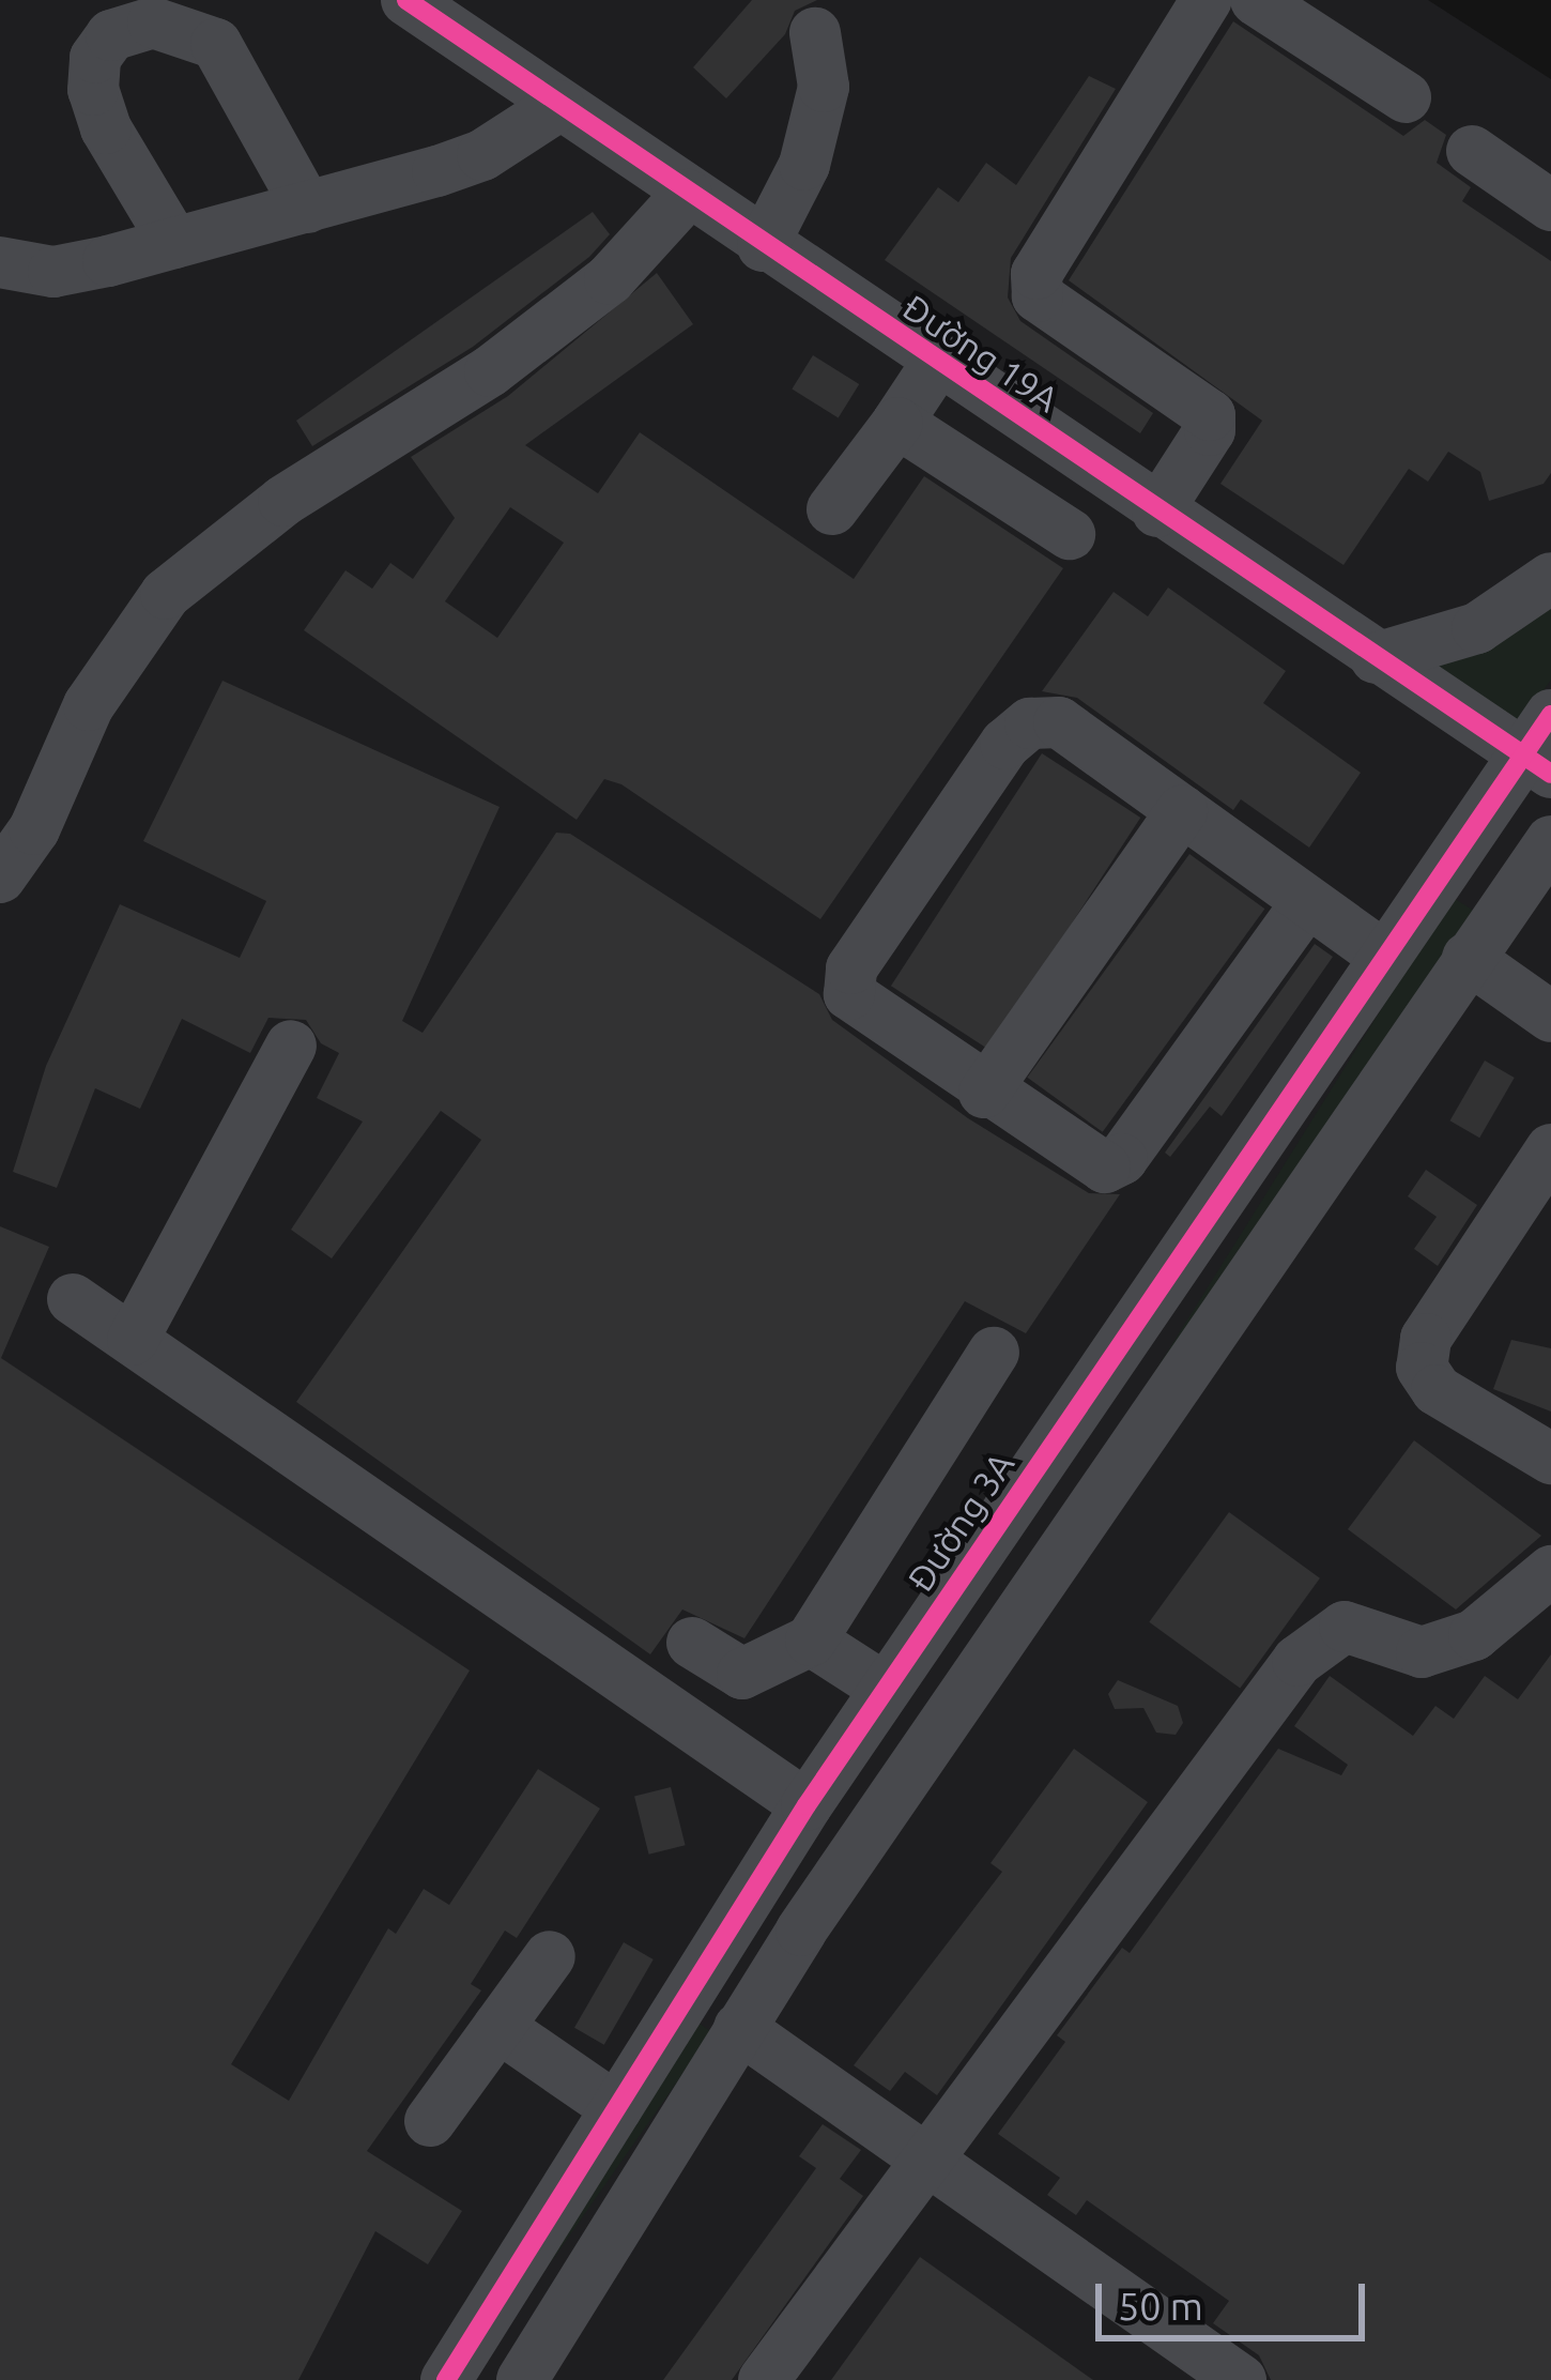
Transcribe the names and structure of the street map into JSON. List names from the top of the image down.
{
  "streets": {
    "street": ["Đường 19A", "Đường 3A"]
  },
  "crossings": [
    ["Đường 19A", "Đường 3A"]
  ],
  "scale_bar": "50 m"
}
